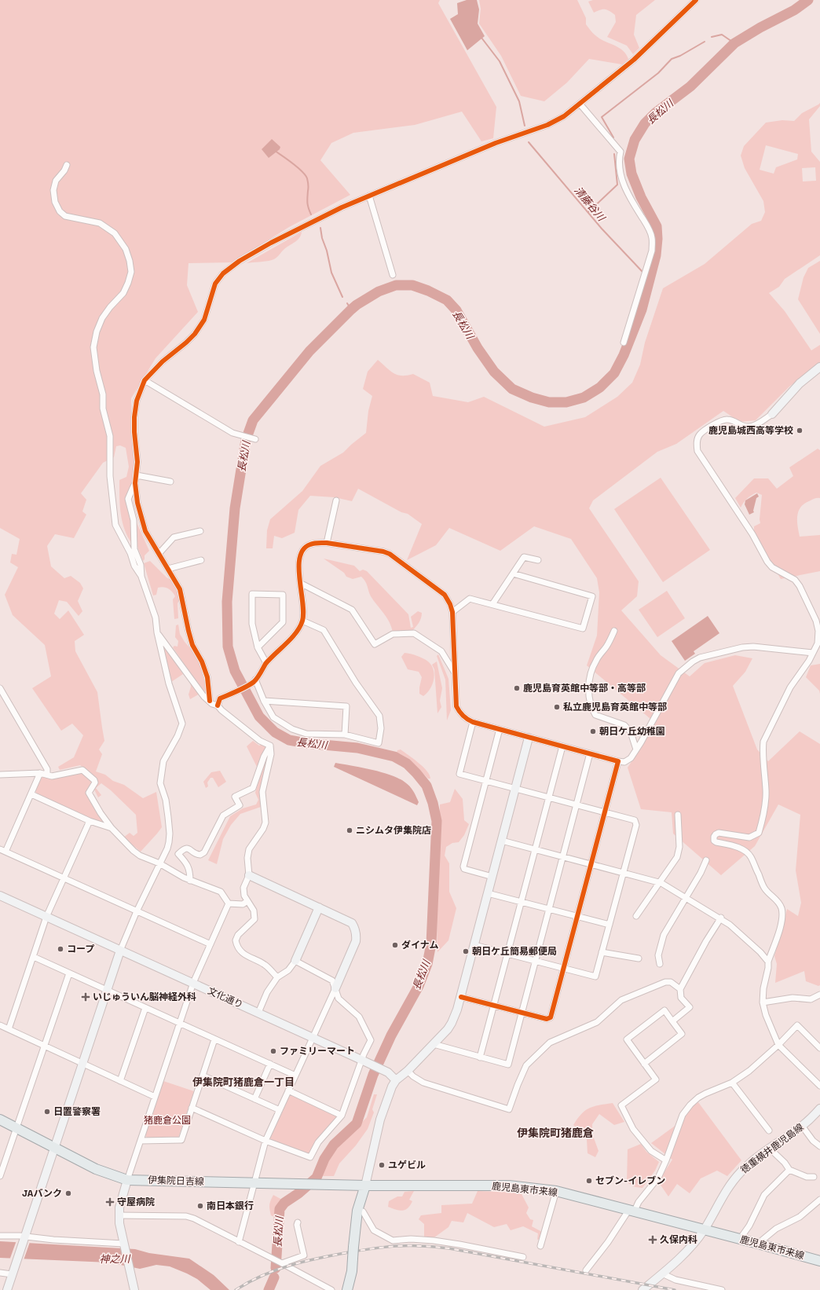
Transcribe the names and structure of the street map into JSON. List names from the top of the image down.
{
  "streets": {
    "main road": ["伊集院日吉線", "鹿児島東市来線"],
    "street": ["文化通り", "徳重横井鹿児島線"]
  },
  "crossings": [
    ["徳重横井鹿児島線", "鹿児島東市来線"],
    ["伊集院日吉線", "鹿児島東市来線"]
  ],
  "districts": ["伊集院町猪鹿倉一丁目", "伊集院町猪鹿倉"],
  "water": ["長松川", "清藤谷川", "神之川"],
  "parks": ["猪鹿倉公園"],
  "places": {
    "other": [
      "鹿児島城西高等学校",
      "鹿児島育英館中等部・高等部",
      "私立鹿児島育英館中等部",
      "朝日ケ丘幼稚園",
      "ニシムタ伊集院店",
      "ダイナム",
      "コープ",
      "朝日ケ丘簡易郵便局",
      "ファミリーマート",
      "日置警察署",
      "ユゲビル",
      "セブン-イレブン",
      "JAバンク",
      "南日本銀行"
    ],
    "health": ["いじゅういん脳神経外科", "守屋病院", "久保内科"]
  }
}
